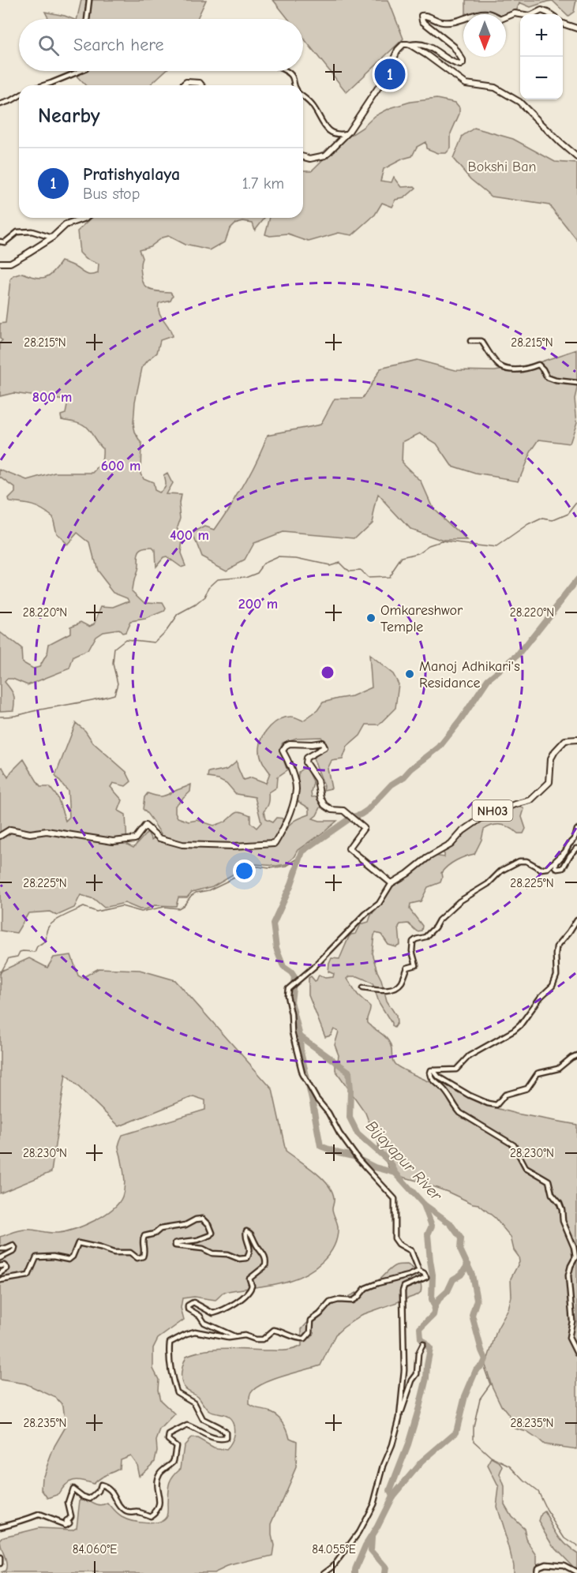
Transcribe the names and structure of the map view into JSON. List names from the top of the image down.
{
  "streets": {
    "main road": ["NH03"]
  },
  "water": ["Bijayapur River"],
  "parks": ["Bokshi Ban"],
  "places": ["Omkareshwor Temple", "Manoj Adhikari's Residance"],
  "north": "bottom",
  "page": {
    "map_buttons": ["+", "−"],
    "search": "Search here",
    "pins": "1",
    "heading": "Nearby",
    "list": [
      {
        "mark": "1",
        "name": "Pratishyalaya",
        "note": "Bus stop",
        "value": "1.7 km"
      }
    ]
  },
  "coordinates": [
    "28.215°N",
    "28.220°N",
    "28.225°N",
    "28.230°N",
    "28.235°N",
    "84.060°E",
    "84.055°E"
  ],
  "rings": [
    "800 m",
    "600 m",
    "400 m",
    "200 m"
  ]
}
